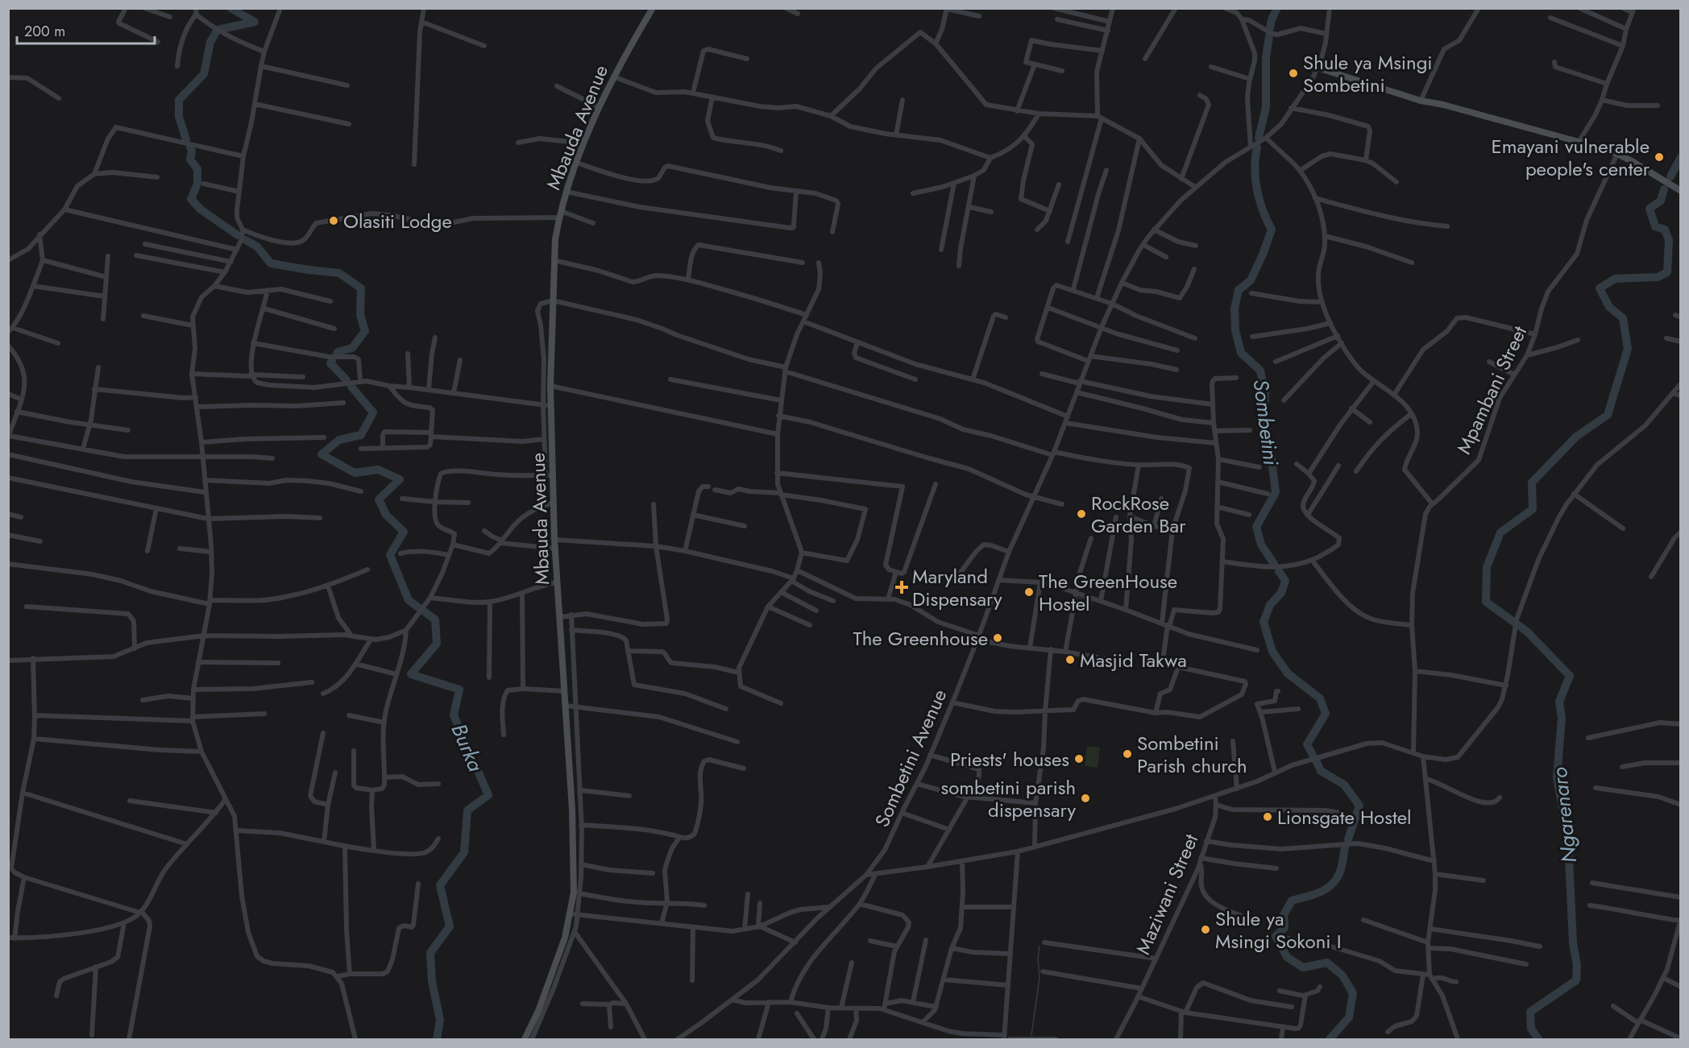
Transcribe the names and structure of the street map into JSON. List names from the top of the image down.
{
  "streets": {
    "street": [
      "Mbauda Avenue",
      "Mpambani Street",
      "Sombetini Avenue",
      "Maziwani Street"
    ]
  },
  "water": ["Sombetini", "Burka", "Ngarenaro"],
  "places": {
    "other": [
      "Shule ya Msingi Sombetini",
      "Emayani vulnerable people's center",
      "Olasiti Lodge",
      "RockRose Garden Bar",
      "The GreenHouse Hostel",
      "The Greenhouse",
      "Masjid Takwa",
      "Sombetini Parish church",
      "Priests' houses",
      "sombetini parish dispensary",
      "Lionsgate Hostel",
      "Shule ya Msingi Sokoni I"
    ],
    "health": ["Maryland Dispensary"]
  },
  "scale_bar": "200 m"
}
